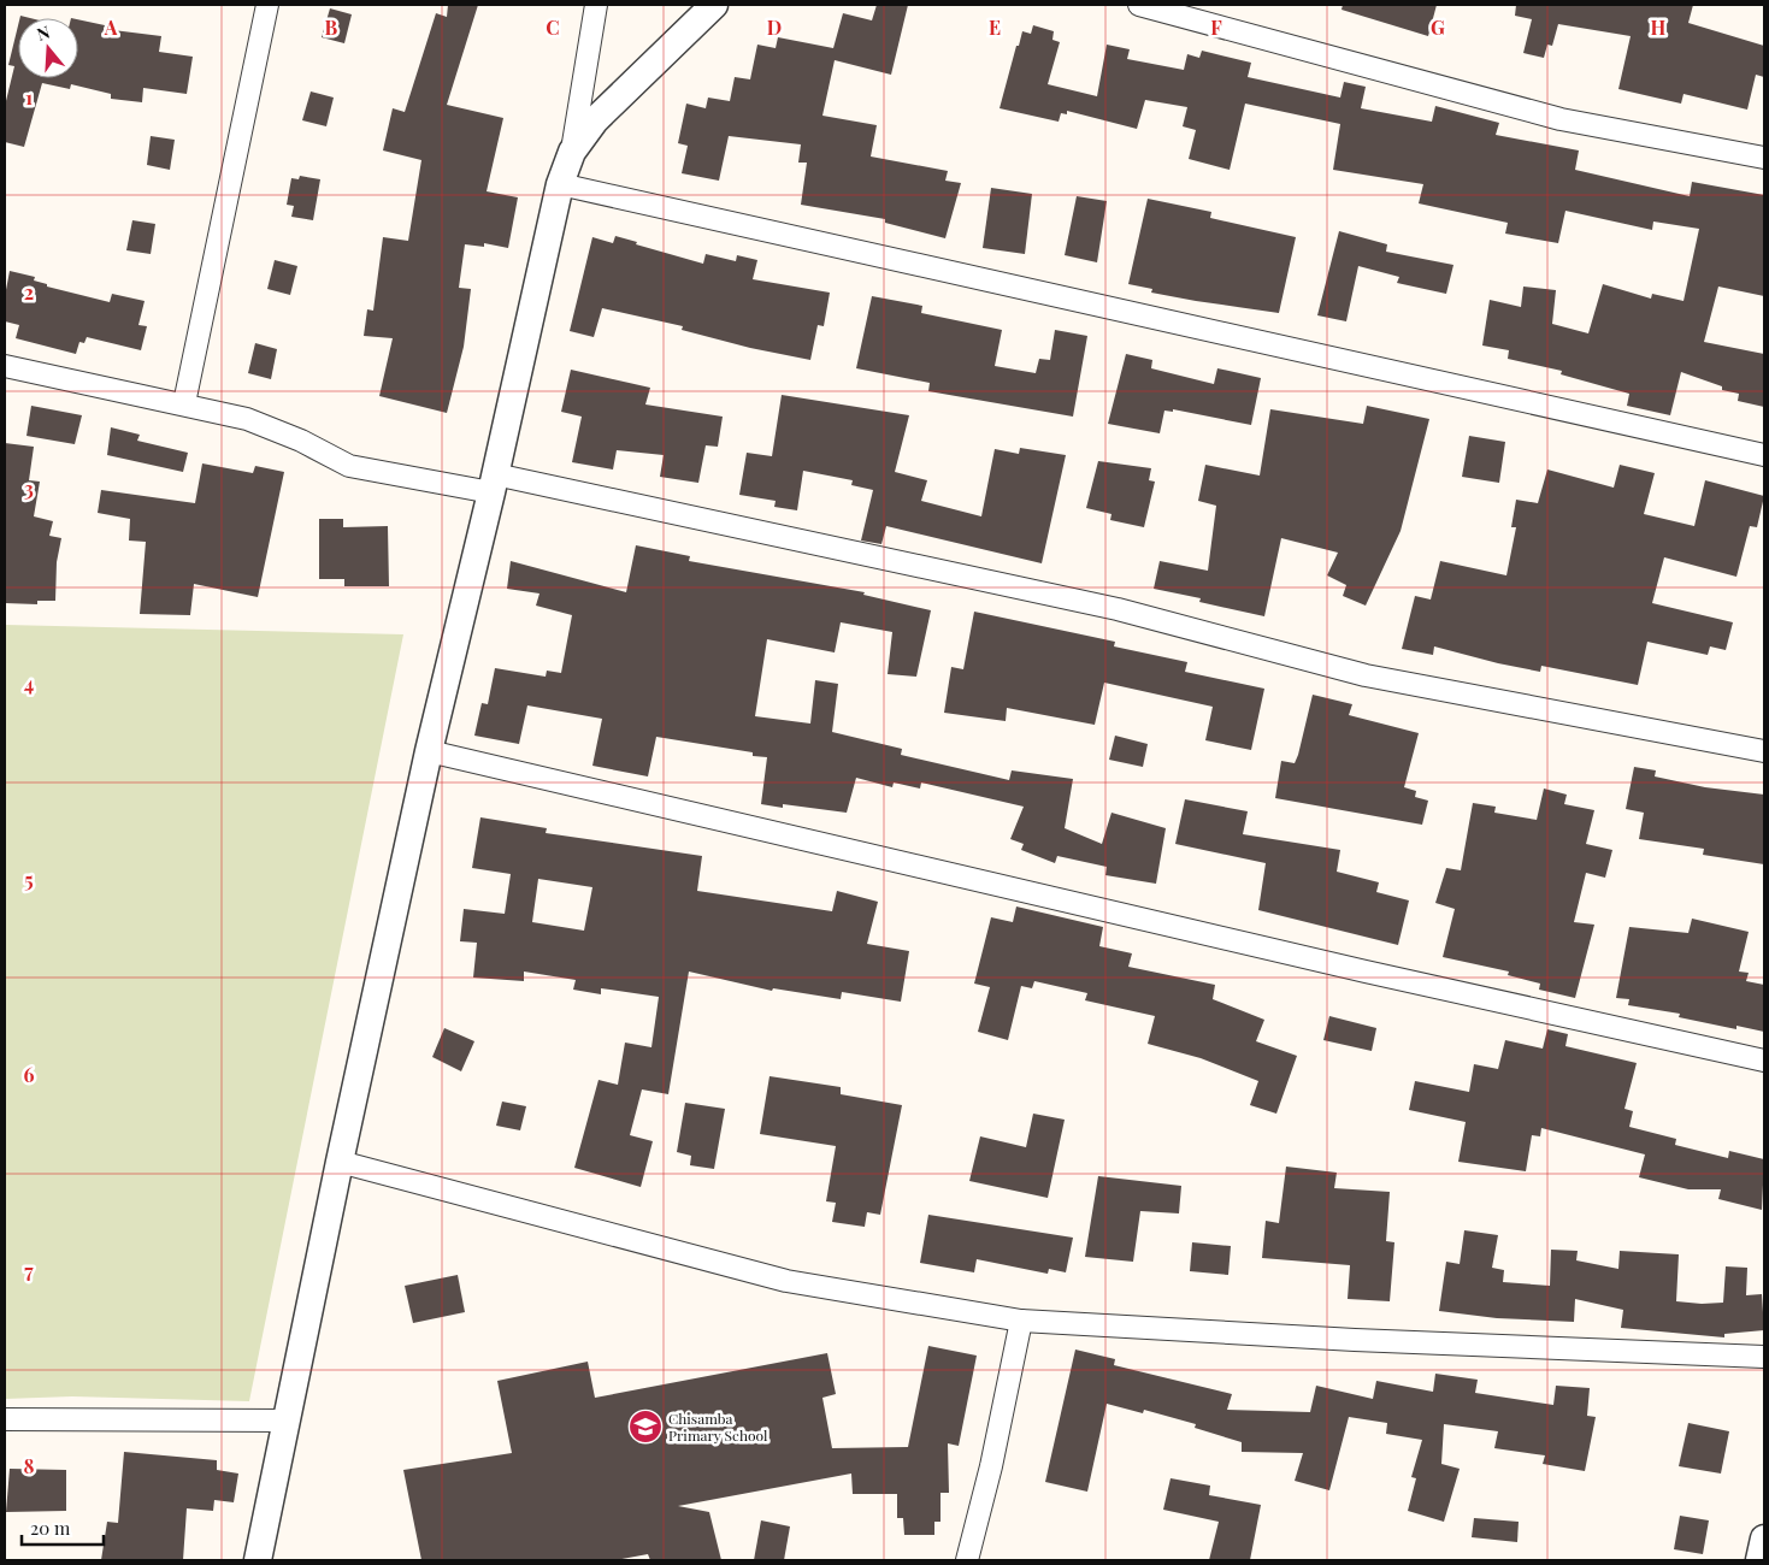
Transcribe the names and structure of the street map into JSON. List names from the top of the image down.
{
  "places": {
    "school or university": ["Chisamba Primary School"]
  },
  "scale_bar": "20 m",
  "north": "top",
  "grid": {
    "columns": [
      "A",
      "B",
      "C",
      "D",
      "E",
      "F",
      "G",
      "H"
    ],
    "rows": [
      "1",
      "2",
      "3",
      "4",
      "5",
      "6",
      "7",
      "8"
    ]
  }
}
